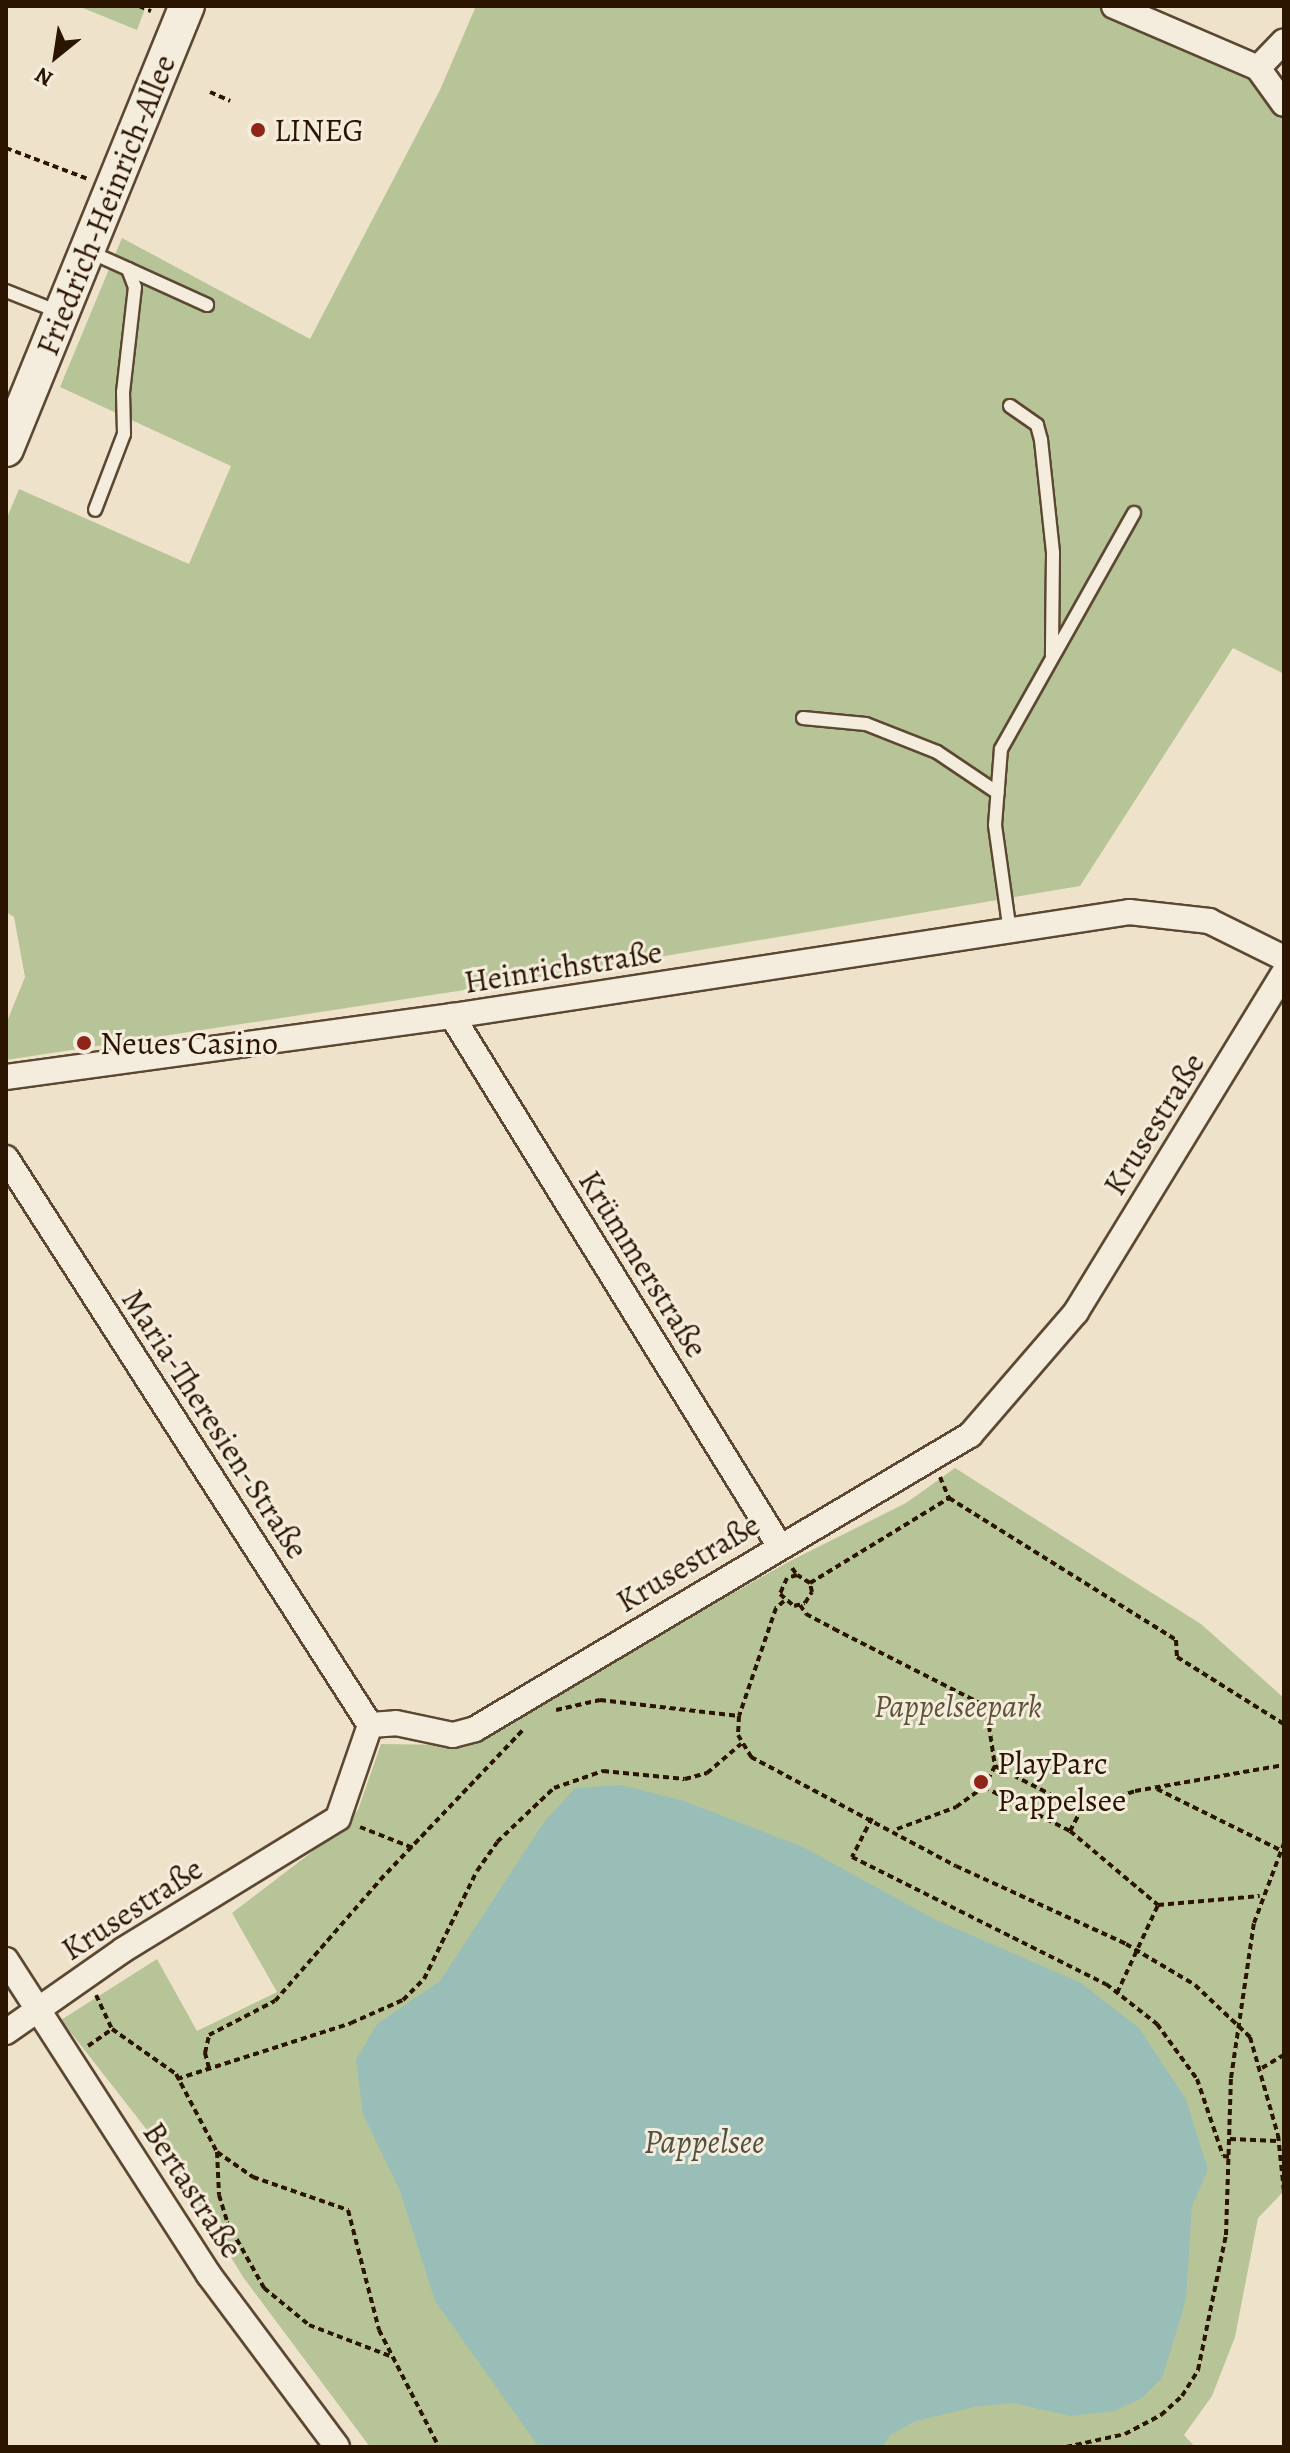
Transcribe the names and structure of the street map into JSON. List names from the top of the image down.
{
  "streets": {
    "main road": ["Friedrich-Heinrich-Allee"],
    "street": [
      "Heinrichstraße",
      "Krusestraße",
      "Krümmerstraße",
      "Maria-Theresien-Straße",
      "Bertastraße"
    ]
  },
  "crossings": [
    ["Heinrichstraße", "Krümmerstraße"],
    ["Krusestraße", "Krümmerstraße"],
    ["Krusestraße", "Maria-Theresien-Straße"],
    ["Krusestraße", "Bertastraße"]
  ],
  "water": ["Pappelsee"],
  "parks": ["Pappelseepark"],
  "places": ["LINEG", "Neues Casino", "PlayParc Pappelsee"],
  "north": "bottom left"
}
